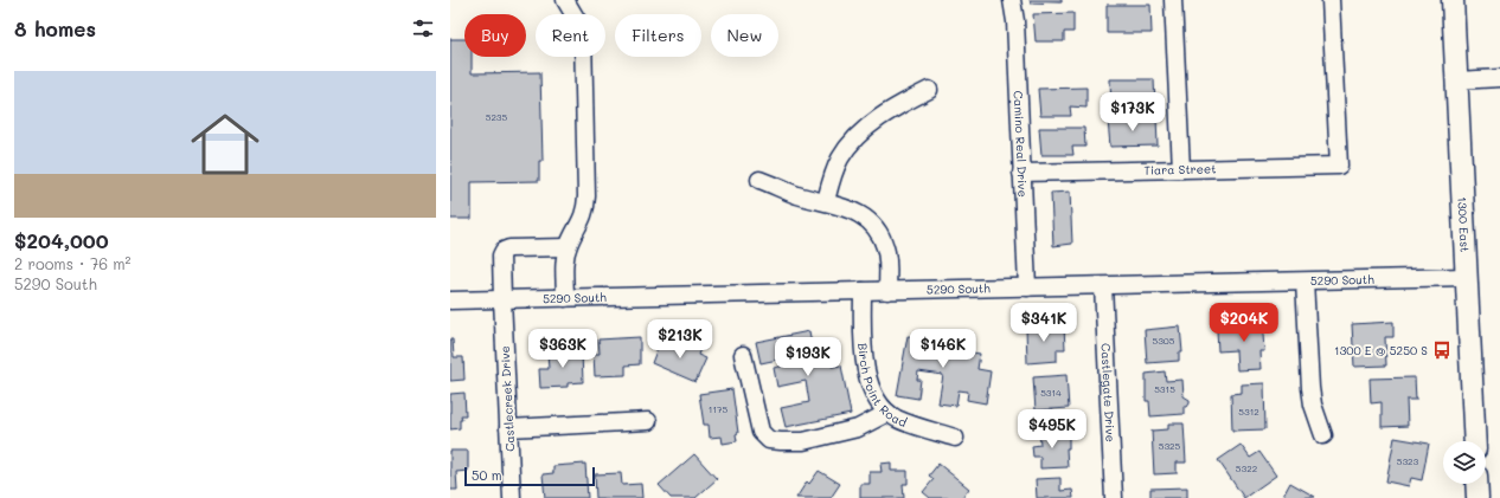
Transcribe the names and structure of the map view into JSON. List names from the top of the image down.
{
  "streets": {
    "main road": ["1300 East"],
    "street": [
      "Camino Real Drive",
      "Tiara Street",
      "5290 South",
      "Birch Point Road",
      "Castlegate Drive",
      "Castlecreek Drive"
    ]
  },
  "crossings": [
    ["Camino Real Drive", "Tiara Street"],
    ["Camino Real Drive", "5290 South"],
    ["1300 East", "5290 South"],
    ["5290 South", "Birch Point Road"],
    ["5290 South", "Castlegate Drive"],
    ["5290 South", "Castlecreek Drive"]
  ],
  "places": {
    "bus stop": ["1300 E @ 5250 S"]
  },
  "house_numbers": [
    "5235",
    "5305",
    "5315",
    "5314",
    "1175",
    "5312",
    "5325",
    "5323",
    "5322"
  ],
  "scale_bar": "50 m",
  "page": {
    "heading": "8 homes",
    "chip": [
      "Buy",
      "Rent",
      "Filters",
      "New"
    ],
    "list": [
      {
        "name": "$204,000",
        "note": "2 rooms · 76 m² · 5290 South"
      }
    ],
    "price": [
      "$173K",
      "$341K",
      "$204K",
      "$213K",
      "$363K",
      "$146K",
      "$193K",
      "$495K"
    ],
    "scale": "50 m"
  }
}
